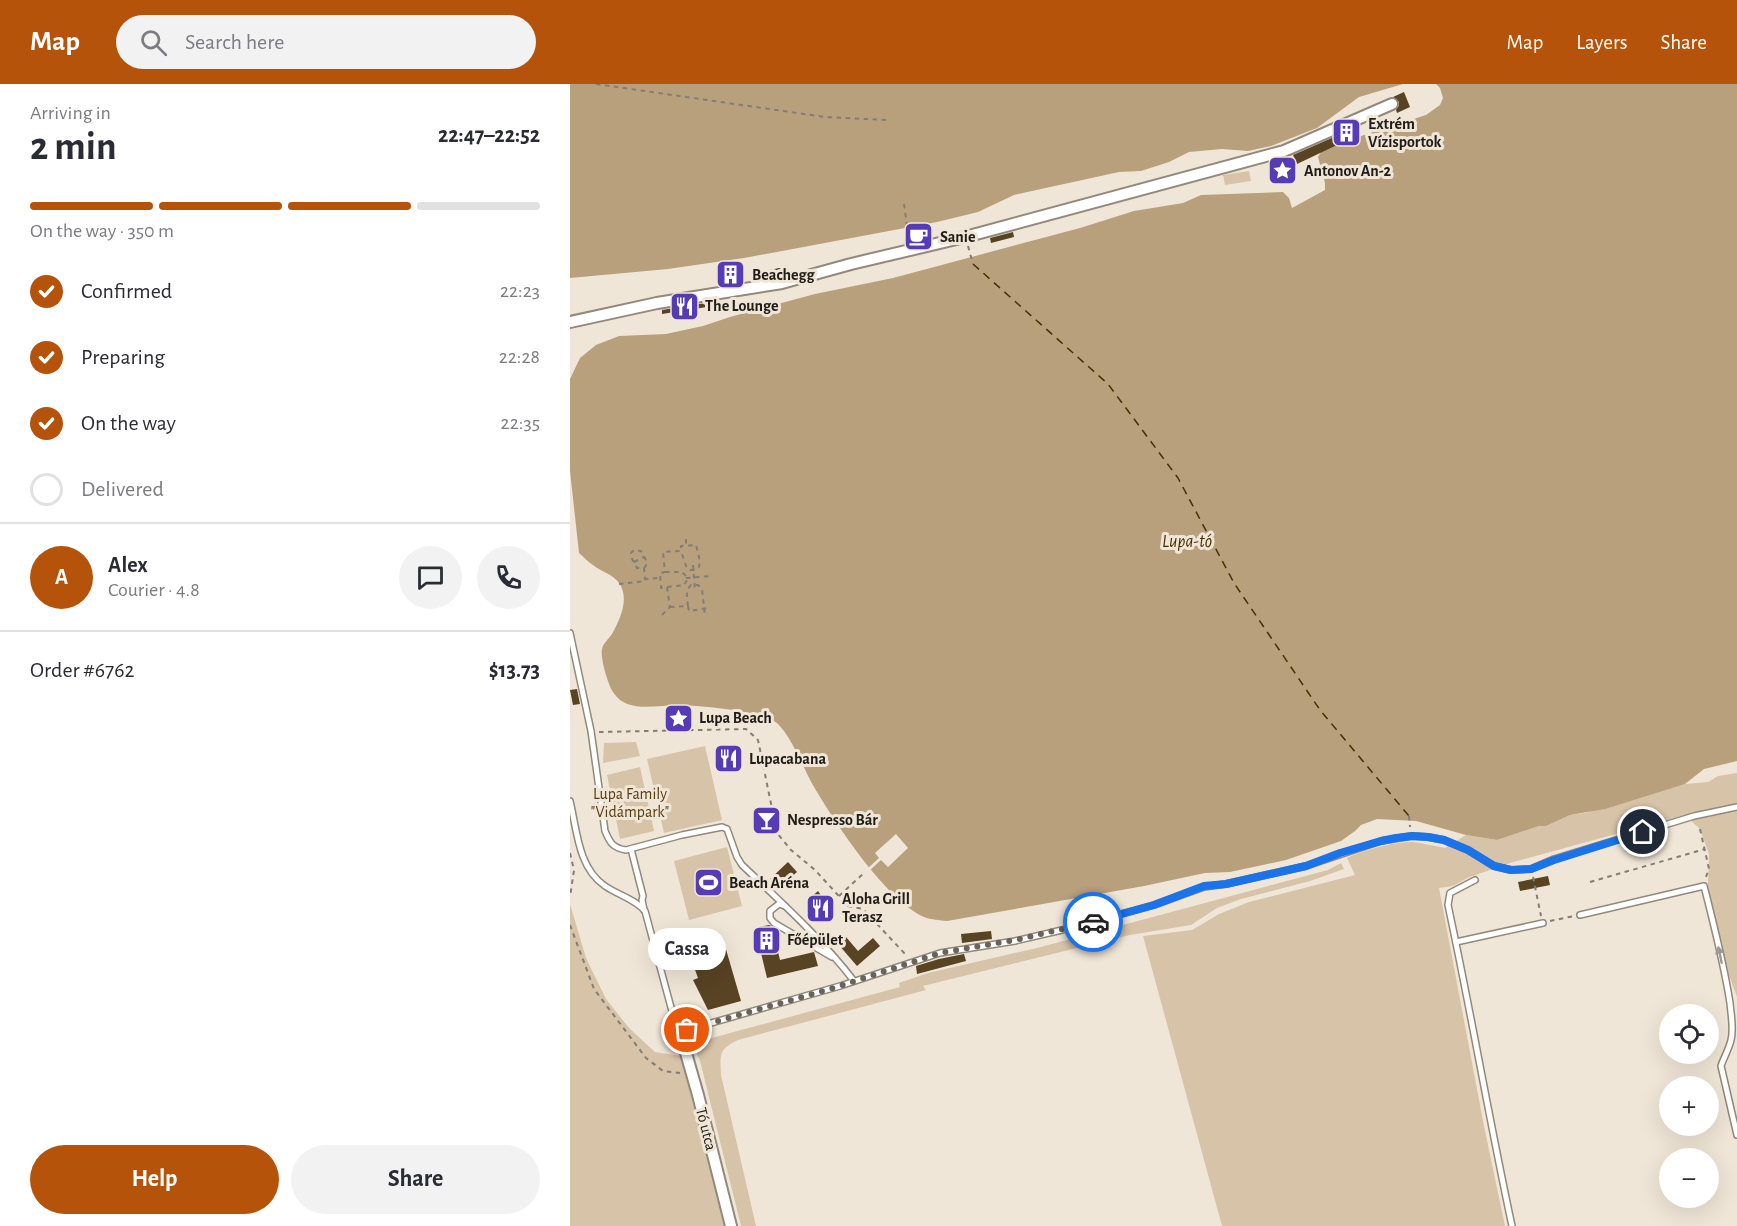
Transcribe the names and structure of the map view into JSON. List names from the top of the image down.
{
  "streets": {
    "street": ["Tó utca"]
  },
  "water": ["Lupa-tó"],
  "parks": ["Lupa Family \"Vidámpark\""],
  "places": {
    "building": ["Extrém Vízisportok", "Beachegg", "Főépület"],
    "place": ["Antonov An-2", "Lupa Beach"],
    "cafe": ["Sanie"],
    "restaurant": ["The Lounge", "Lupacabana", "Aloha Grill Terasz"],
    "bar": ["Nespresso Bár"],
    "sports": ["Beach Aréna"],
    "other": ["Cassa"]
  },
  "page": {
    "header": "Map",
    "search": "Search here",
    "nav": ["Map", "Layers", "Share"],
    "heading": ["2 min", "Arriving in", "22:47–22:52"],
    "panel": [
      "Alex",
      "Courier · 4.8",
      "Order #6762",
      "$13.73"
    ],
    "bar": "On the way · 350 m",
    "list": [
      ["Confirmed", "22:23"],
      ["Preparing", "22:28"],
      ["On the way", "22:35"],
      "Delivered"
    ],
    "round": "A",
    "bubble": "Cassa",
    "map_buttons": ["+", "−"],
    "buttons": ["Help", "Share"]
  }
}
